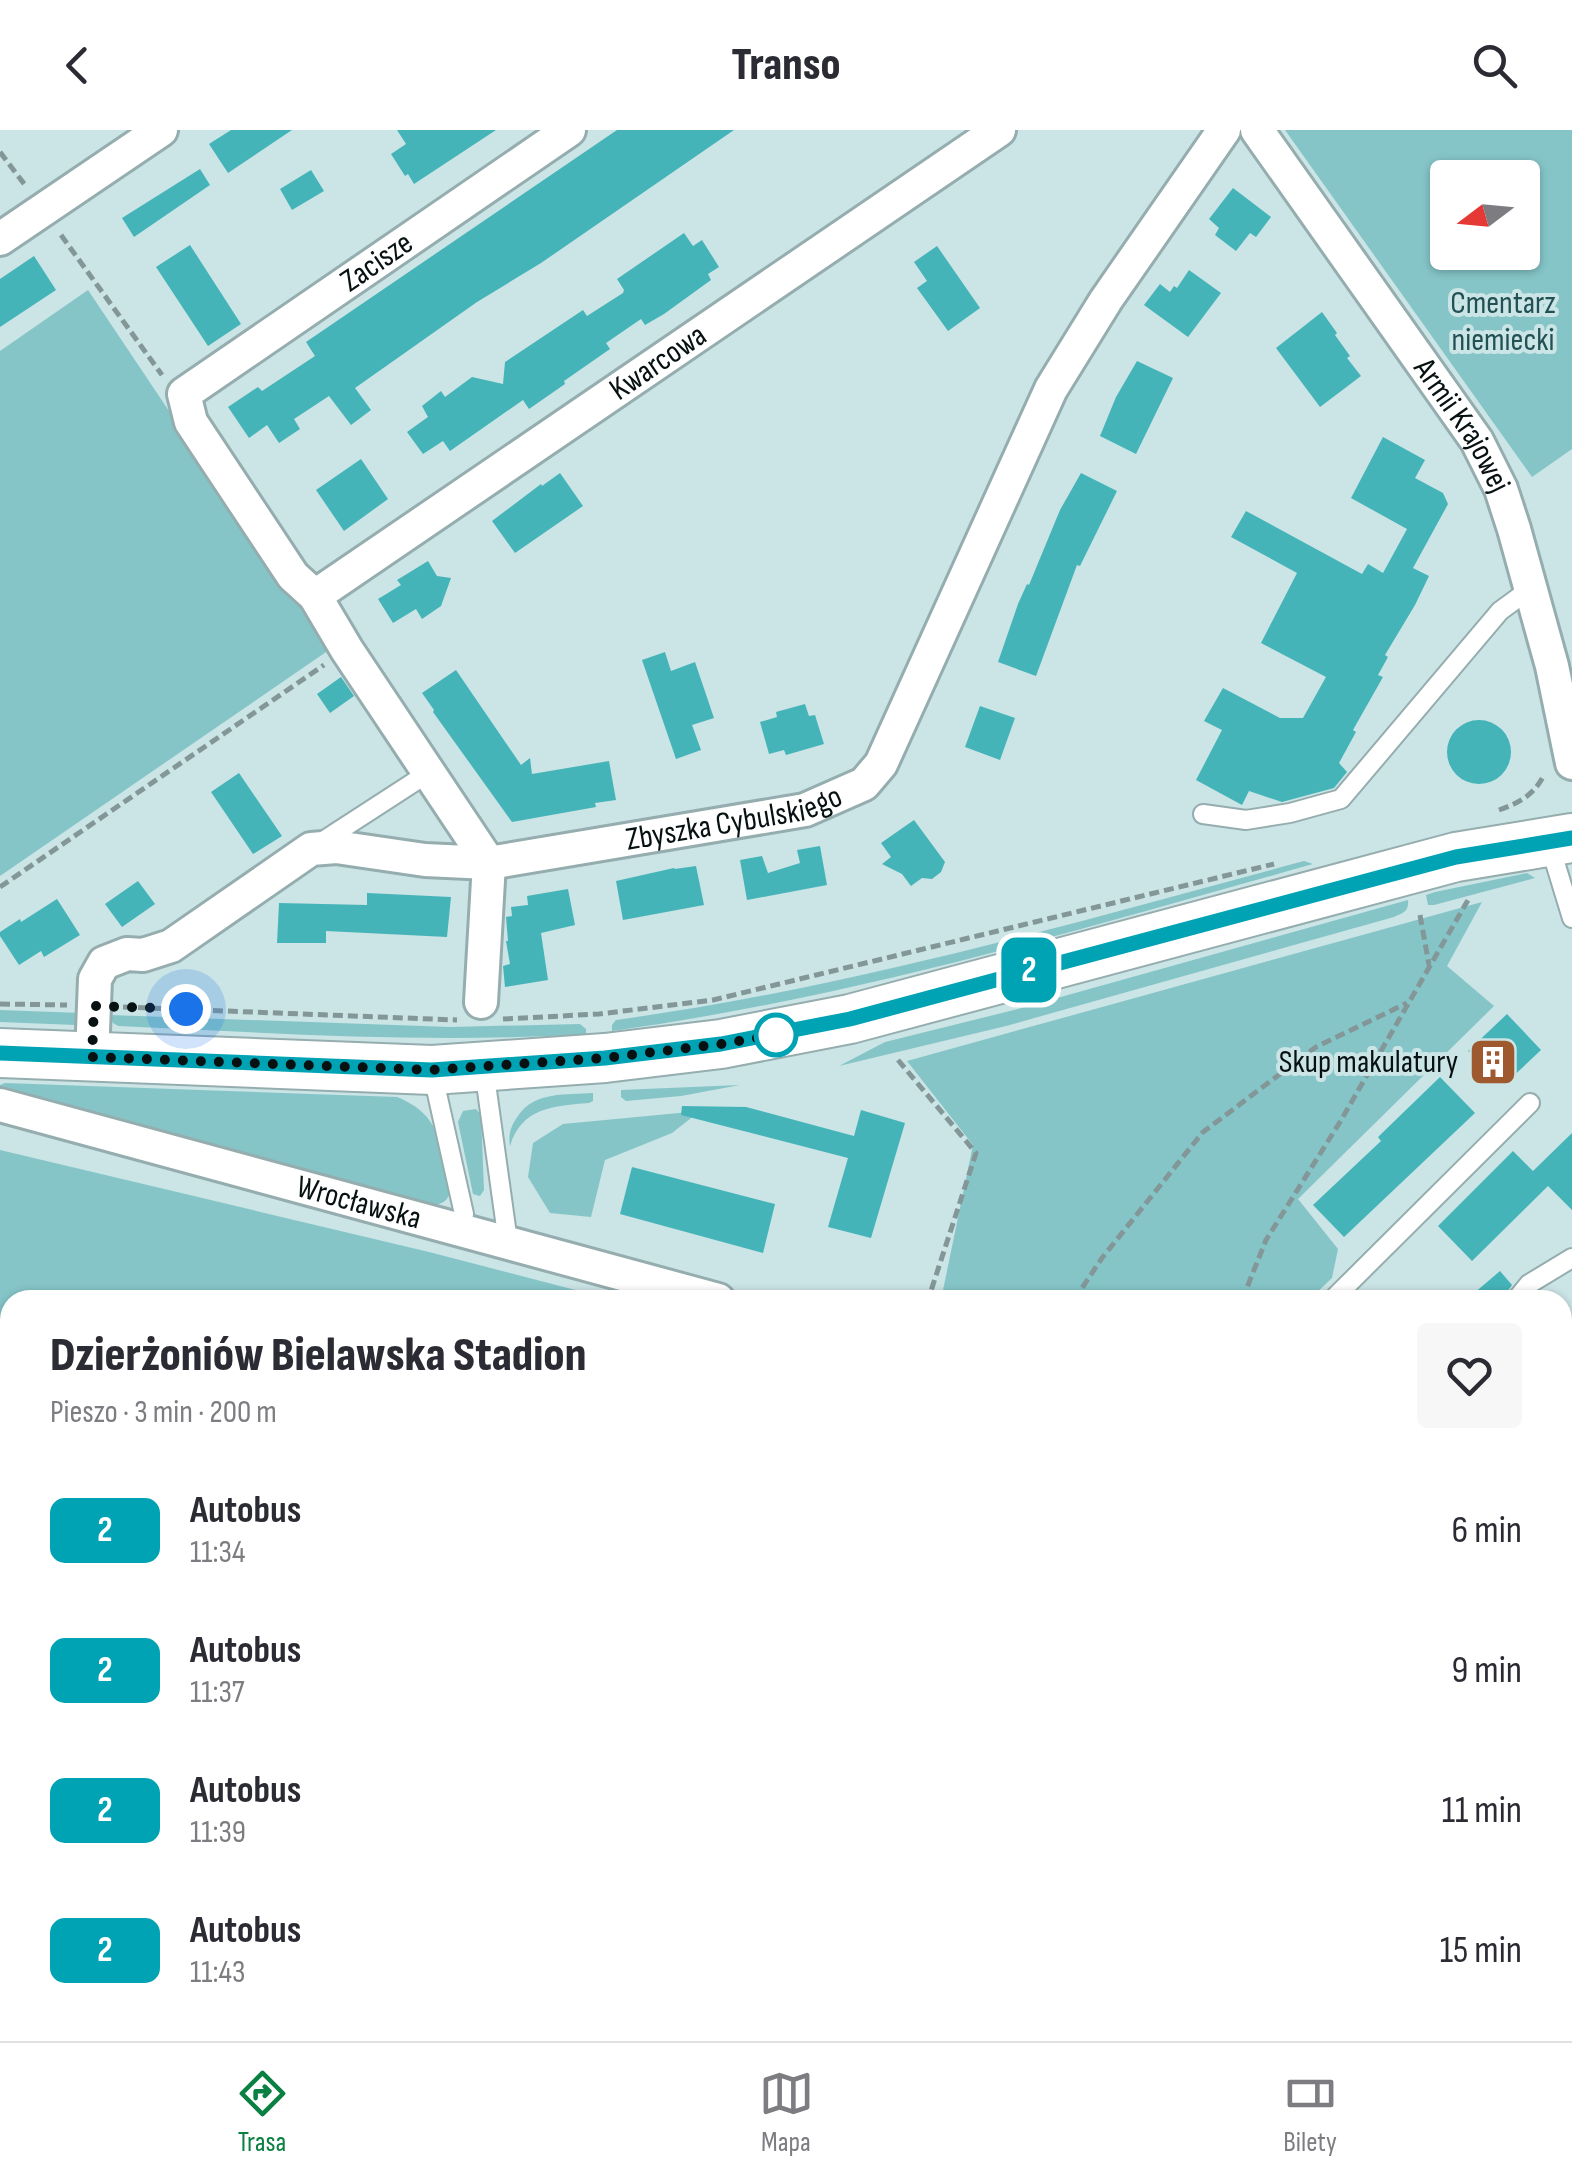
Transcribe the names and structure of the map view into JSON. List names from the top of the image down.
{
  "streets": {
    "street": [
      "Zacisze",
      "Kwarcowa",
      "Armii Krajowej",
      "Zbyszka Cybulskiego",
      "Wrocławska"
    ]
  },
  "parks": ["Cmentarz niemiecki"],
  "places": {
    "building": ["Skup makulatury"]
  },
  "lines": ["bus line 2"],
  "north": "left",
  "page": {
    "header": "Transo",
    "on_map": "2",
    "heading": ["Dzierżoniów Bielawska Stadion", "Pieszo · 3 min · 200 m"],
    "list": [
      {
        "mark": "2",
        "name": "Autobus",
        "note": "11:34",
        "value": "6 min"
      },
      {
        "mark": "2",
        "name": "Autobus",
        "note": "11:37",
        "value": "9 min"
      },
      {
        "mark": "2",
        "name": "Autobus",
        "note": "11:39",
        "value": "11 min"
      },
      {
        "mark": "2",
        "name": "Autobus",
        "note": "11:43",
        "value": "15 min"
      }
    ],
    "tabs": ["Trasa", "Mapa", "Bilety"]
  }
}
